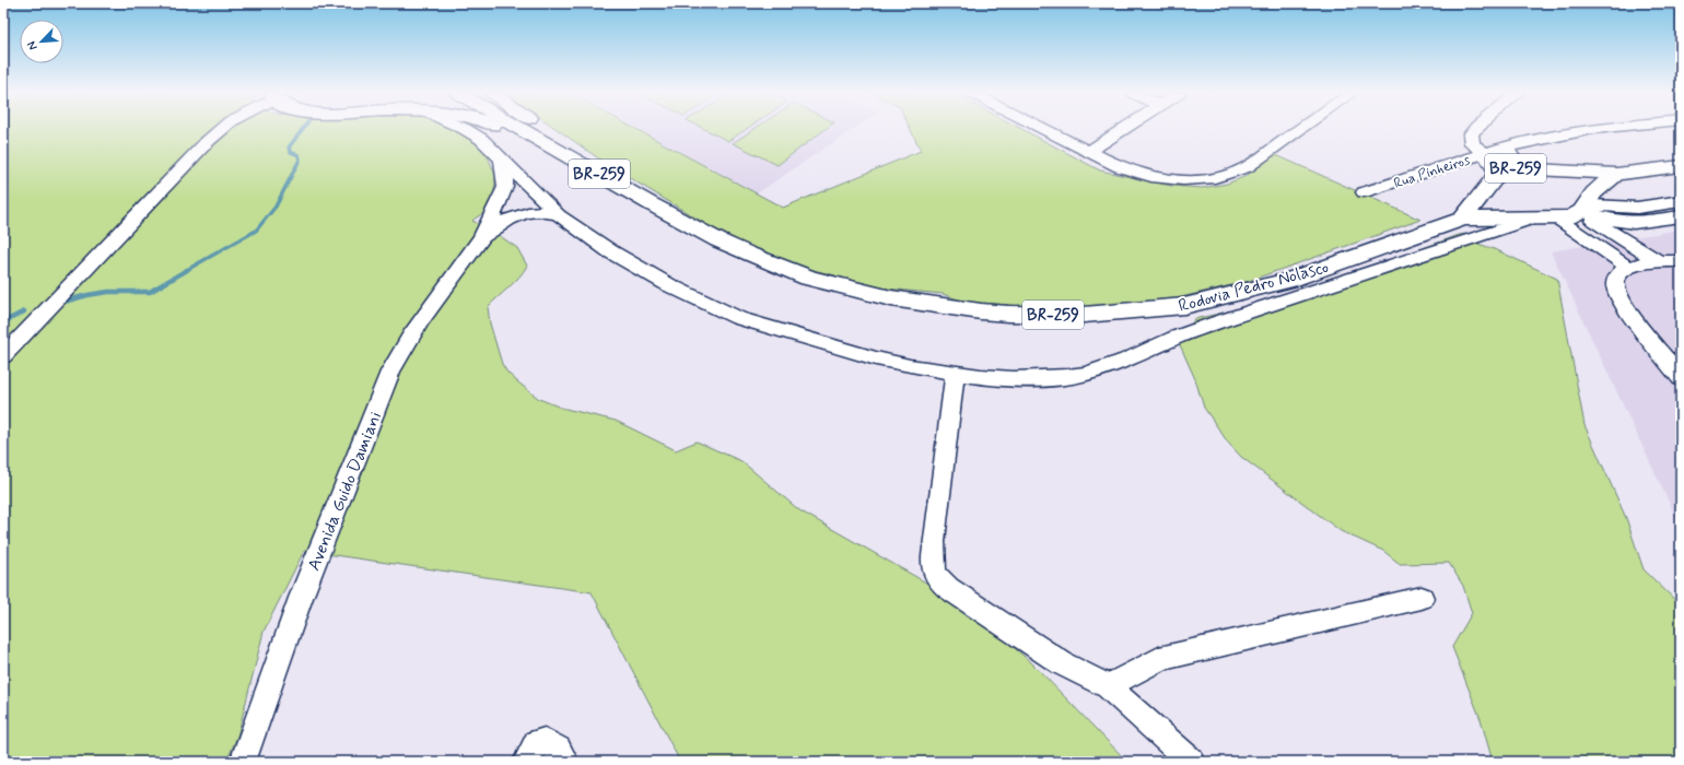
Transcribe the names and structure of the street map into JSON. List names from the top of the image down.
{
  "streets": {
    "highway": ["BR-259", "Rodovia Pedro Nolasco"],
    "street": ["Rua Pinheiros", "Avenida Guido Damiani"]
  },
  "crossings": [
    ["BR-259", "Rodovia Pedro Nolasco"]
  ],
  "north": "bottom left"
}
